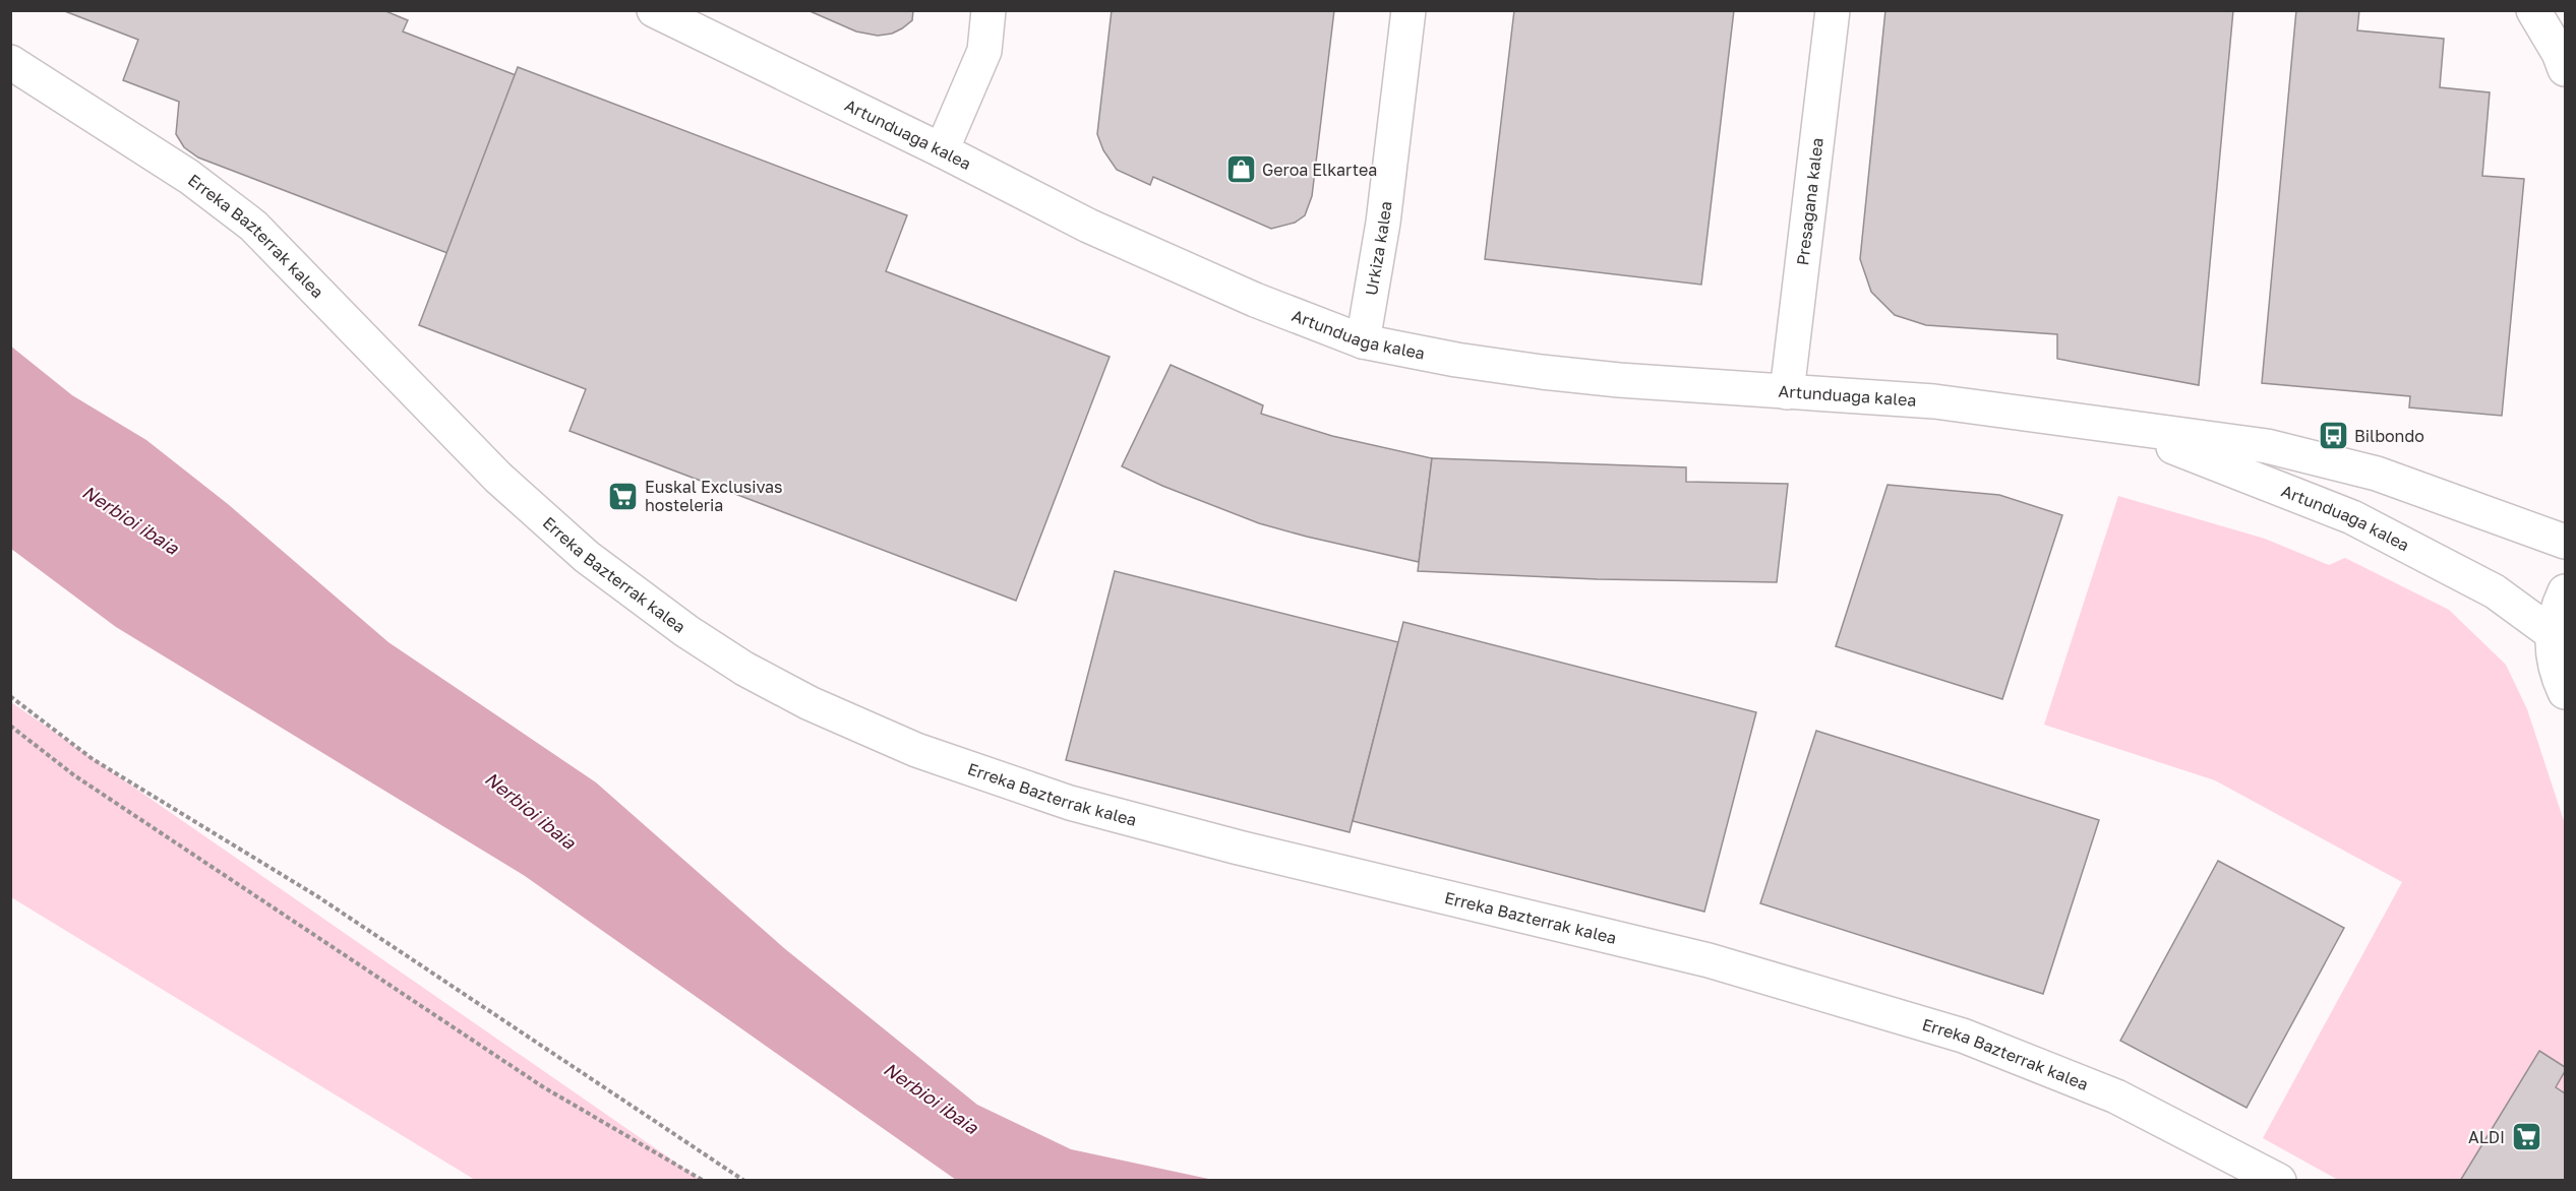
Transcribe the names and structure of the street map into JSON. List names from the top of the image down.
{
  "streets": {
    "street": [
      "Artunduaga kalea",
      "Presagana kalea",
      "Erreka Bazterrak kalea",
      "Urkiza kalea"
    ]
  },
  "crossings": [
    ["Artunduaga kalea", "Presagana kalea"],
    ["Artunduaga kalea", "Urkiza kalea"]
  ],
  "water": ["Nerbioi ibaia"],
  "places": {
    "shop": ["Geroa Elkartea"],
    "bus stop": ["Bilbondo"],
    "supermarket": ["Euskal Exclusivas hosteleria", "ALDI"]
  }
}
